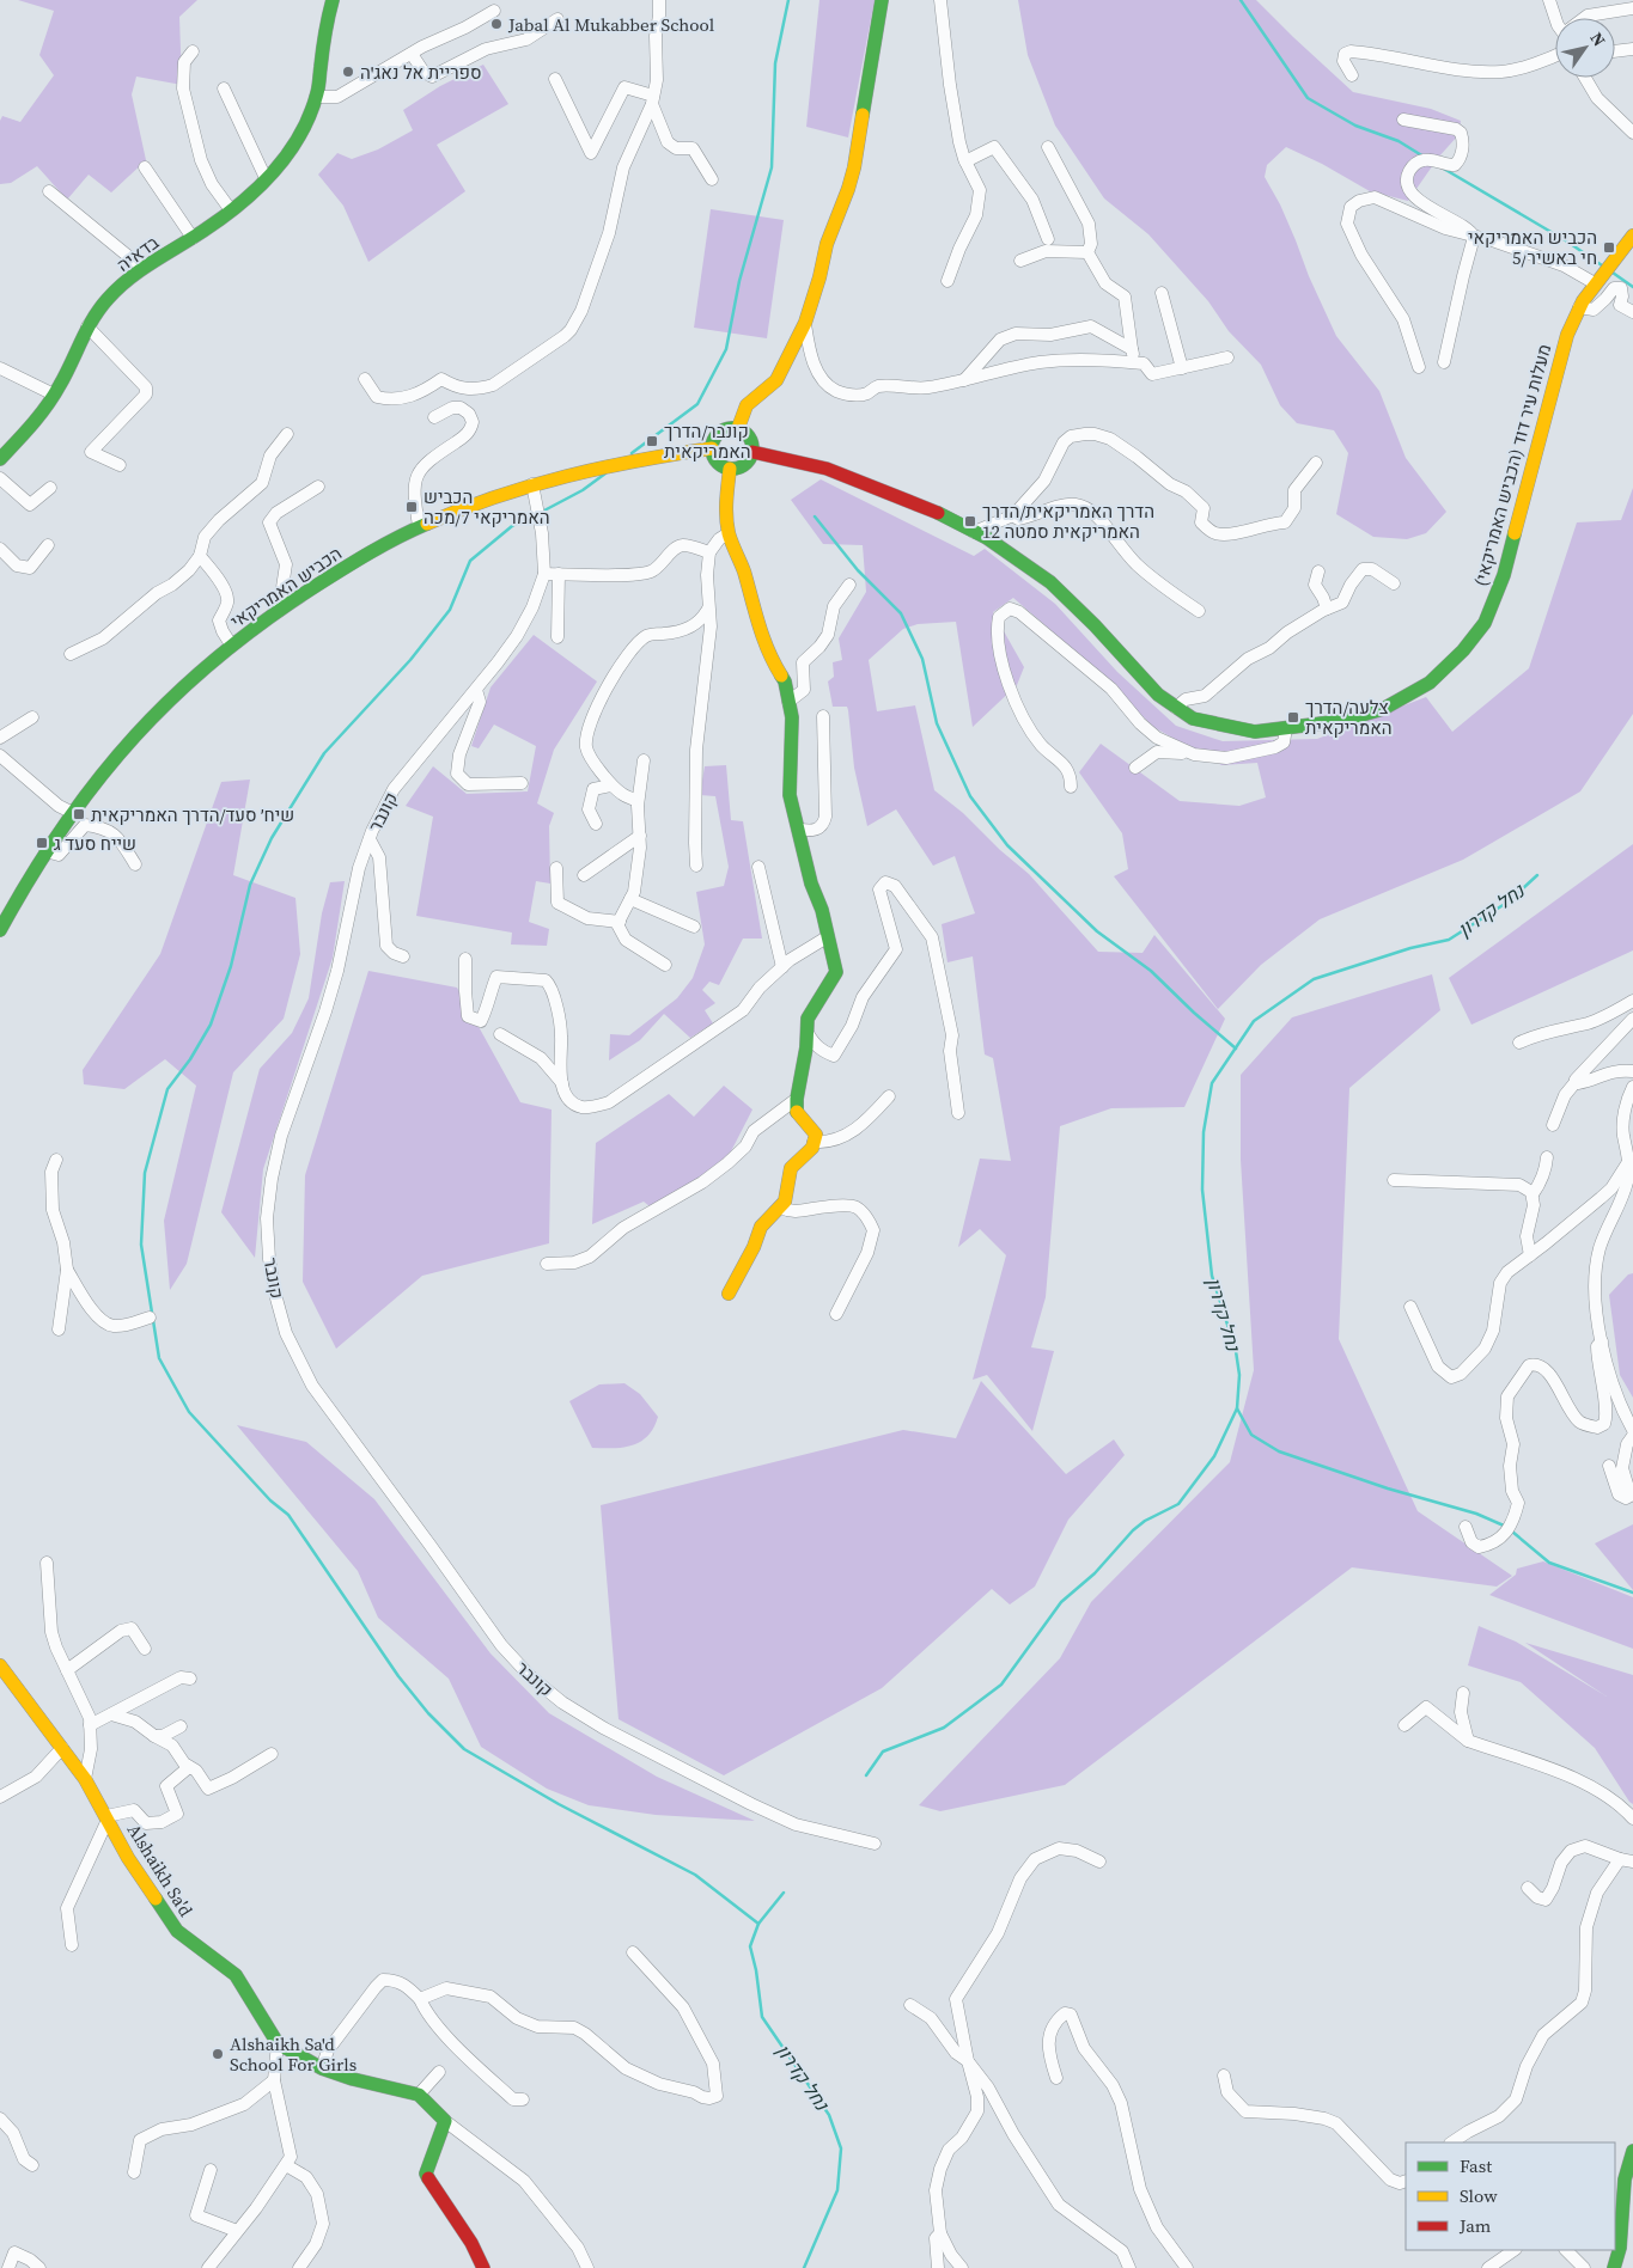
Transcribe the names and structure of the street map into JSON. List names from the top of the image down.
{
  "streets": {
    "street": [
      "בדאיה",
      "מעלות עיר דוד (הכביש האמריקאי)",
      "הכביש האמריקאי",
      "קונבר",
      "Alshaikh Sa'd"
    ]
  },
  "crossings": [
    ["מעלות עיר דוד (הכביש האמריקאי)", "הכביש האמריקאי"],
    ["הכביש האמריקאי", "קונבר"]
  ],
  "water": ["נחל קדרון"],
  "places": {
    "other": ["Jabal Al Mukabber School", "ספריית אל נאג'ה", "Alshaikh Sa'd School For Girls"],
    "transit": [
      "הכביש האמריקאי 5/חי באשיר",
      "קונבר/הדרך האמריקאית",
      "הכביש האמריקאי 7/מכה",
      "הדרך האמריקאית/הדרך האמריקאית סמטה 12",
      "צלעה/הדרך האמריקאית",
      "שיח׳ סעד/הדרך האמריקאית",
      "שייח סעד ג"
    ]
  },
  "legend": ["Fast", "Slow", "Jam"],
  "north": "top right"
}
